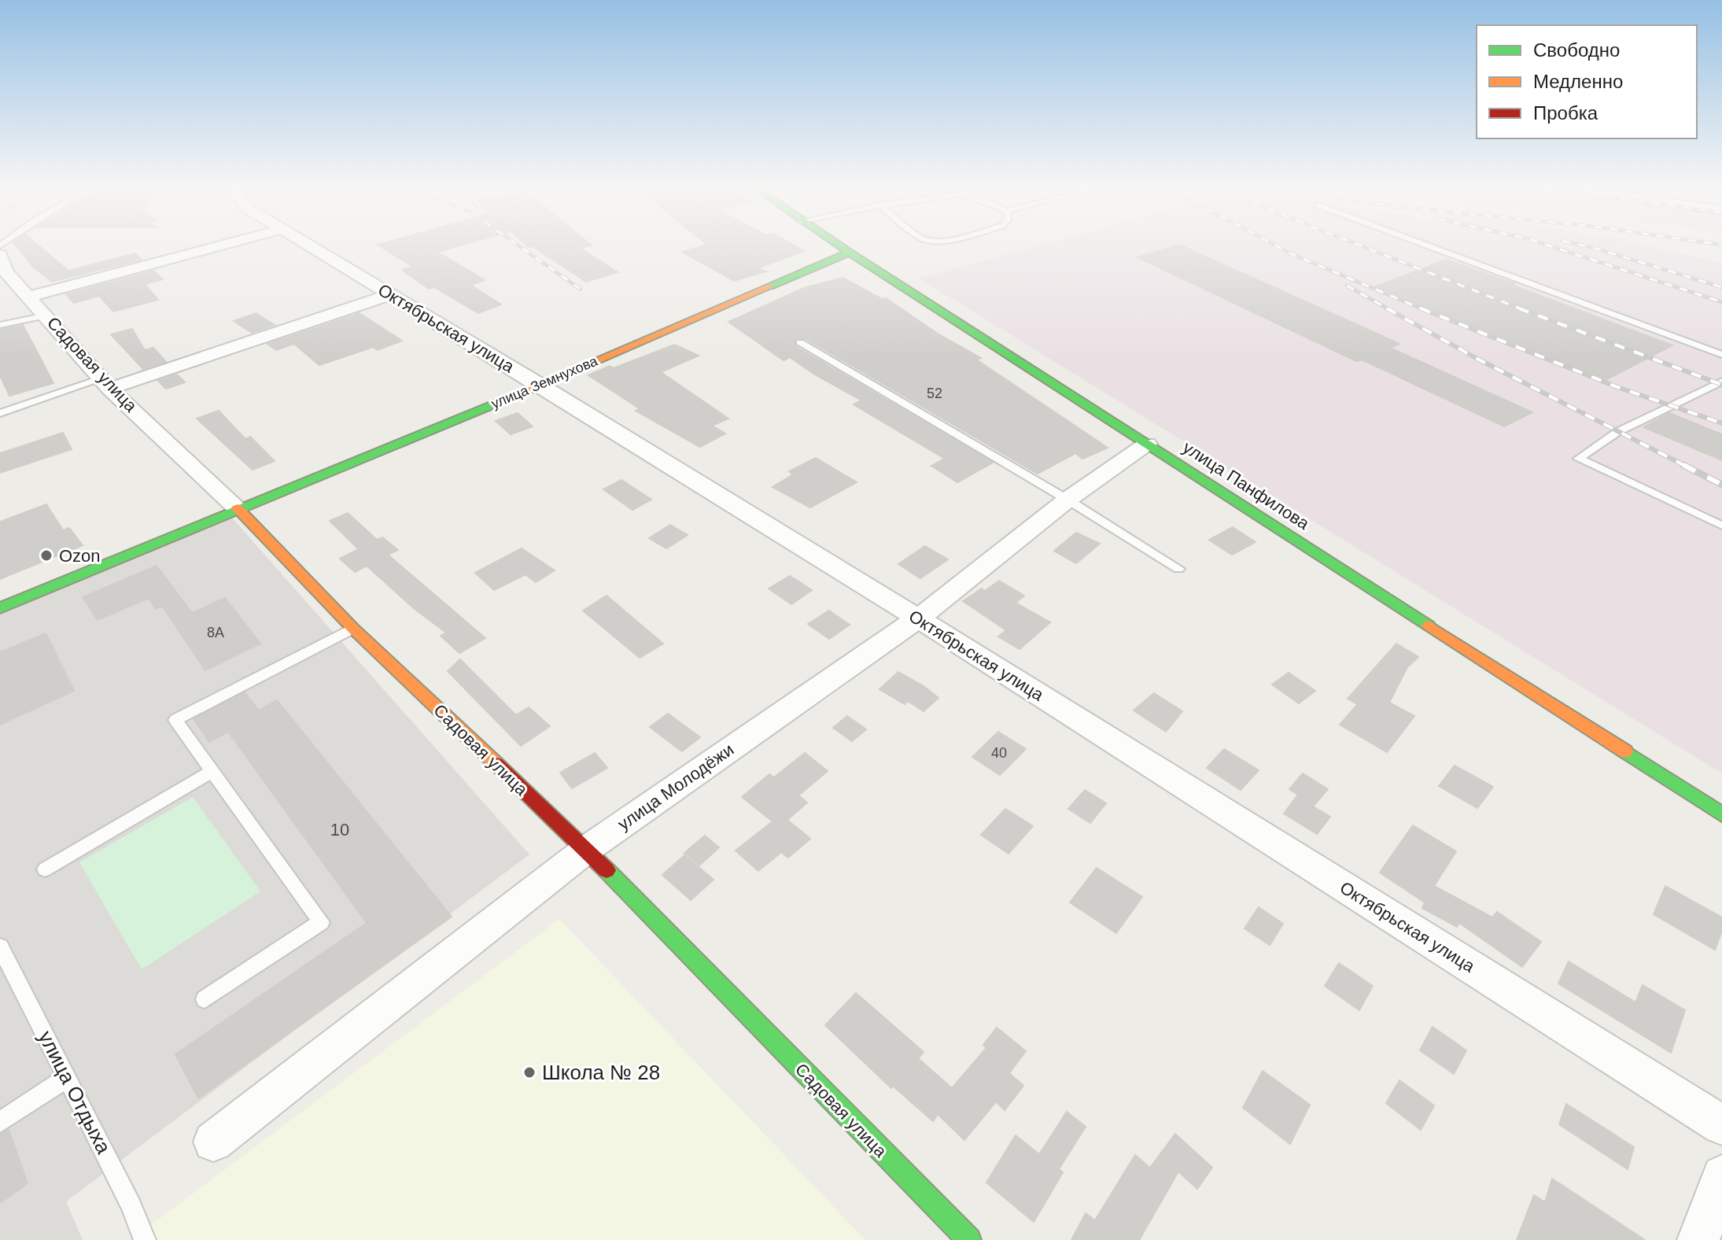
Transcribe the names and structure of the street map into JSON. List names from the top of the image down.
{
  "streets": {
    "main road": ["Садовая улица", "улица Земнухова", "улица Панфилова"],
    "street": ["Октябрьская улица", "улица Молодёжи"],
    "lane": ["улица Отдыха"]
  },
  "crossings": [
    ["Октябрьская улица", "улица Земнухова"],
    ["Октябрьская улица", "улица Молодёжи"],
    ["Садовая улица", "улица Земнухова"],
    ["Садовая улица", "улица Молодёжи"],
    ["улица Земнухова", "улица Панфилова"],
    ["улица Панфилова", "улица Молодёжи"]
  ],
  "places": ["Ozon", "Школа № 28"],
  "house_numbers": [
    "52",
    "8А",
    "40",
    "10"
  ],
  "legend": ["Свободно", "Медленно", "Пробка"]
}
